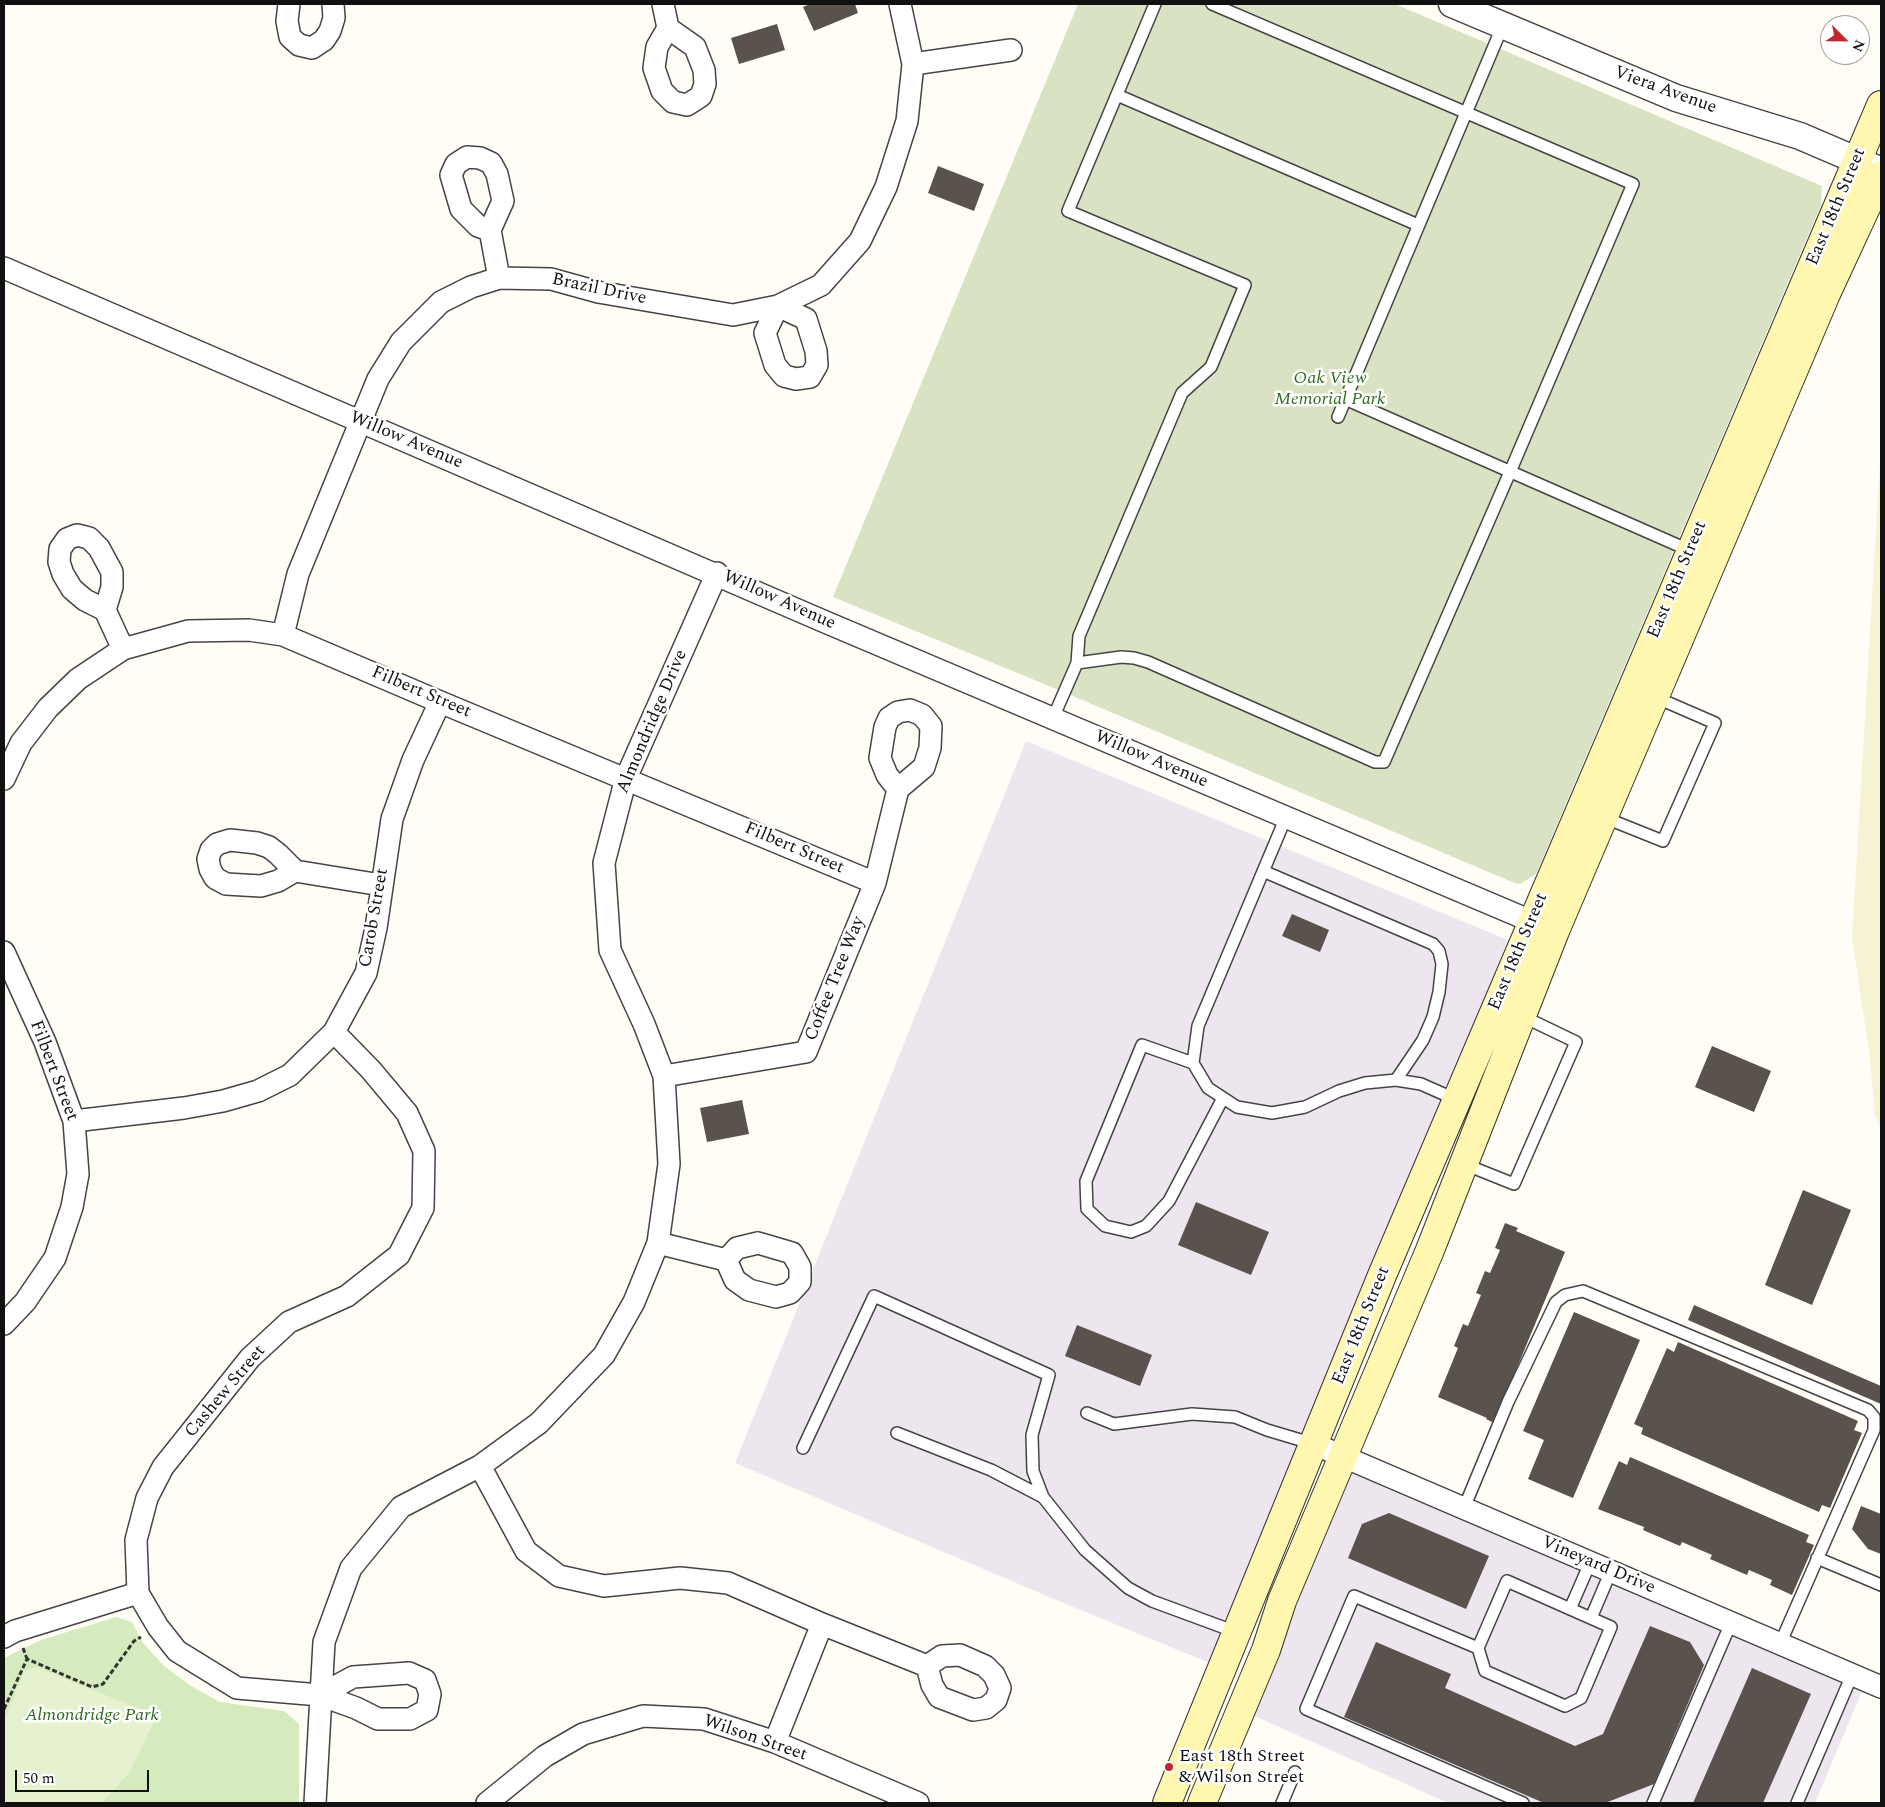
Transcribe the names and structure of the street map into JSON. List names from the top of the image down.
{
  "streets": {
    "main road": ["East 18th Street"],
    "street": [
      "Viera Avenue",
      "Brazil Drive",
      "Willow Avenue",
      "Filbert Street",
      "Almondridge Drive",
      "Carob Street",
      "Coffee Tree Way",
      "Cashew Street",
      "Vineyard Drive",
      "Wilson Street"
    ]
  },
  "crossings": [
    ["Viera Avenue", "East 18th Street"],
    ["East 18th Street", "Willow Avenue"],
    ["East 18th Street", "Vineyard Drive"],
    ["Brazil Drive", "Willow Avenue"],
    ["Brazil Drive", "Filbert Street"],
    ["Willow Avenue", "Almondridge Drive"],
    ["Filbert Street", "Almondridge Drive"],
    ["Filbert Street", "Carob Street"],
    ["Filbert Street", "Coffee Tree Way"],
    ["Almondridge Drive", "Coffee Tree Way"],
    ["Almondridge Drive", "Cashew Street"],
    ["Carob Street", "Cashew Street"]
  ],
  "parks": ["Oak View Memorial Park", "Almondridge Park"],
  "places": ["East 18th Street & Wilson Street"],
  "scale_bar": "50 m",
  "north": "bottom right"
}
